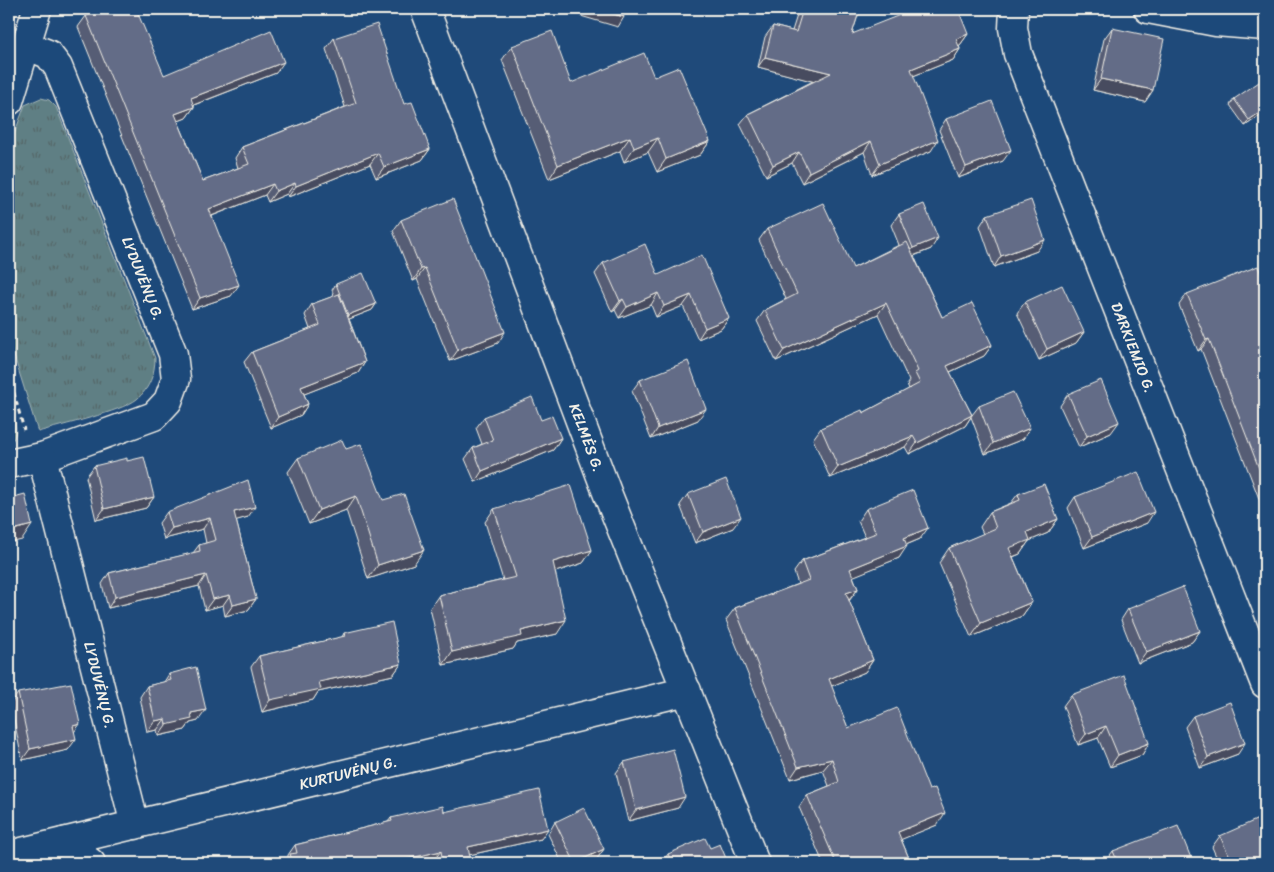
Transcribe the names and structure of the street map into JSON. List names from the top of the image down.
{
  "streets": {
    "street": [
      "LYDUVĖNŲ G.",
      "DARKIEMIO G.",
      "KELMĖS G.",
      "KURTUVĖNŲ G."
    ]
  },
  "crossings": [
    ["LYDUVĖNŲ G.", "KURTUVĖNŲ G."],
    ["KELMĖS G.", "KURTUVĖNŲ G."]
  ]
}
